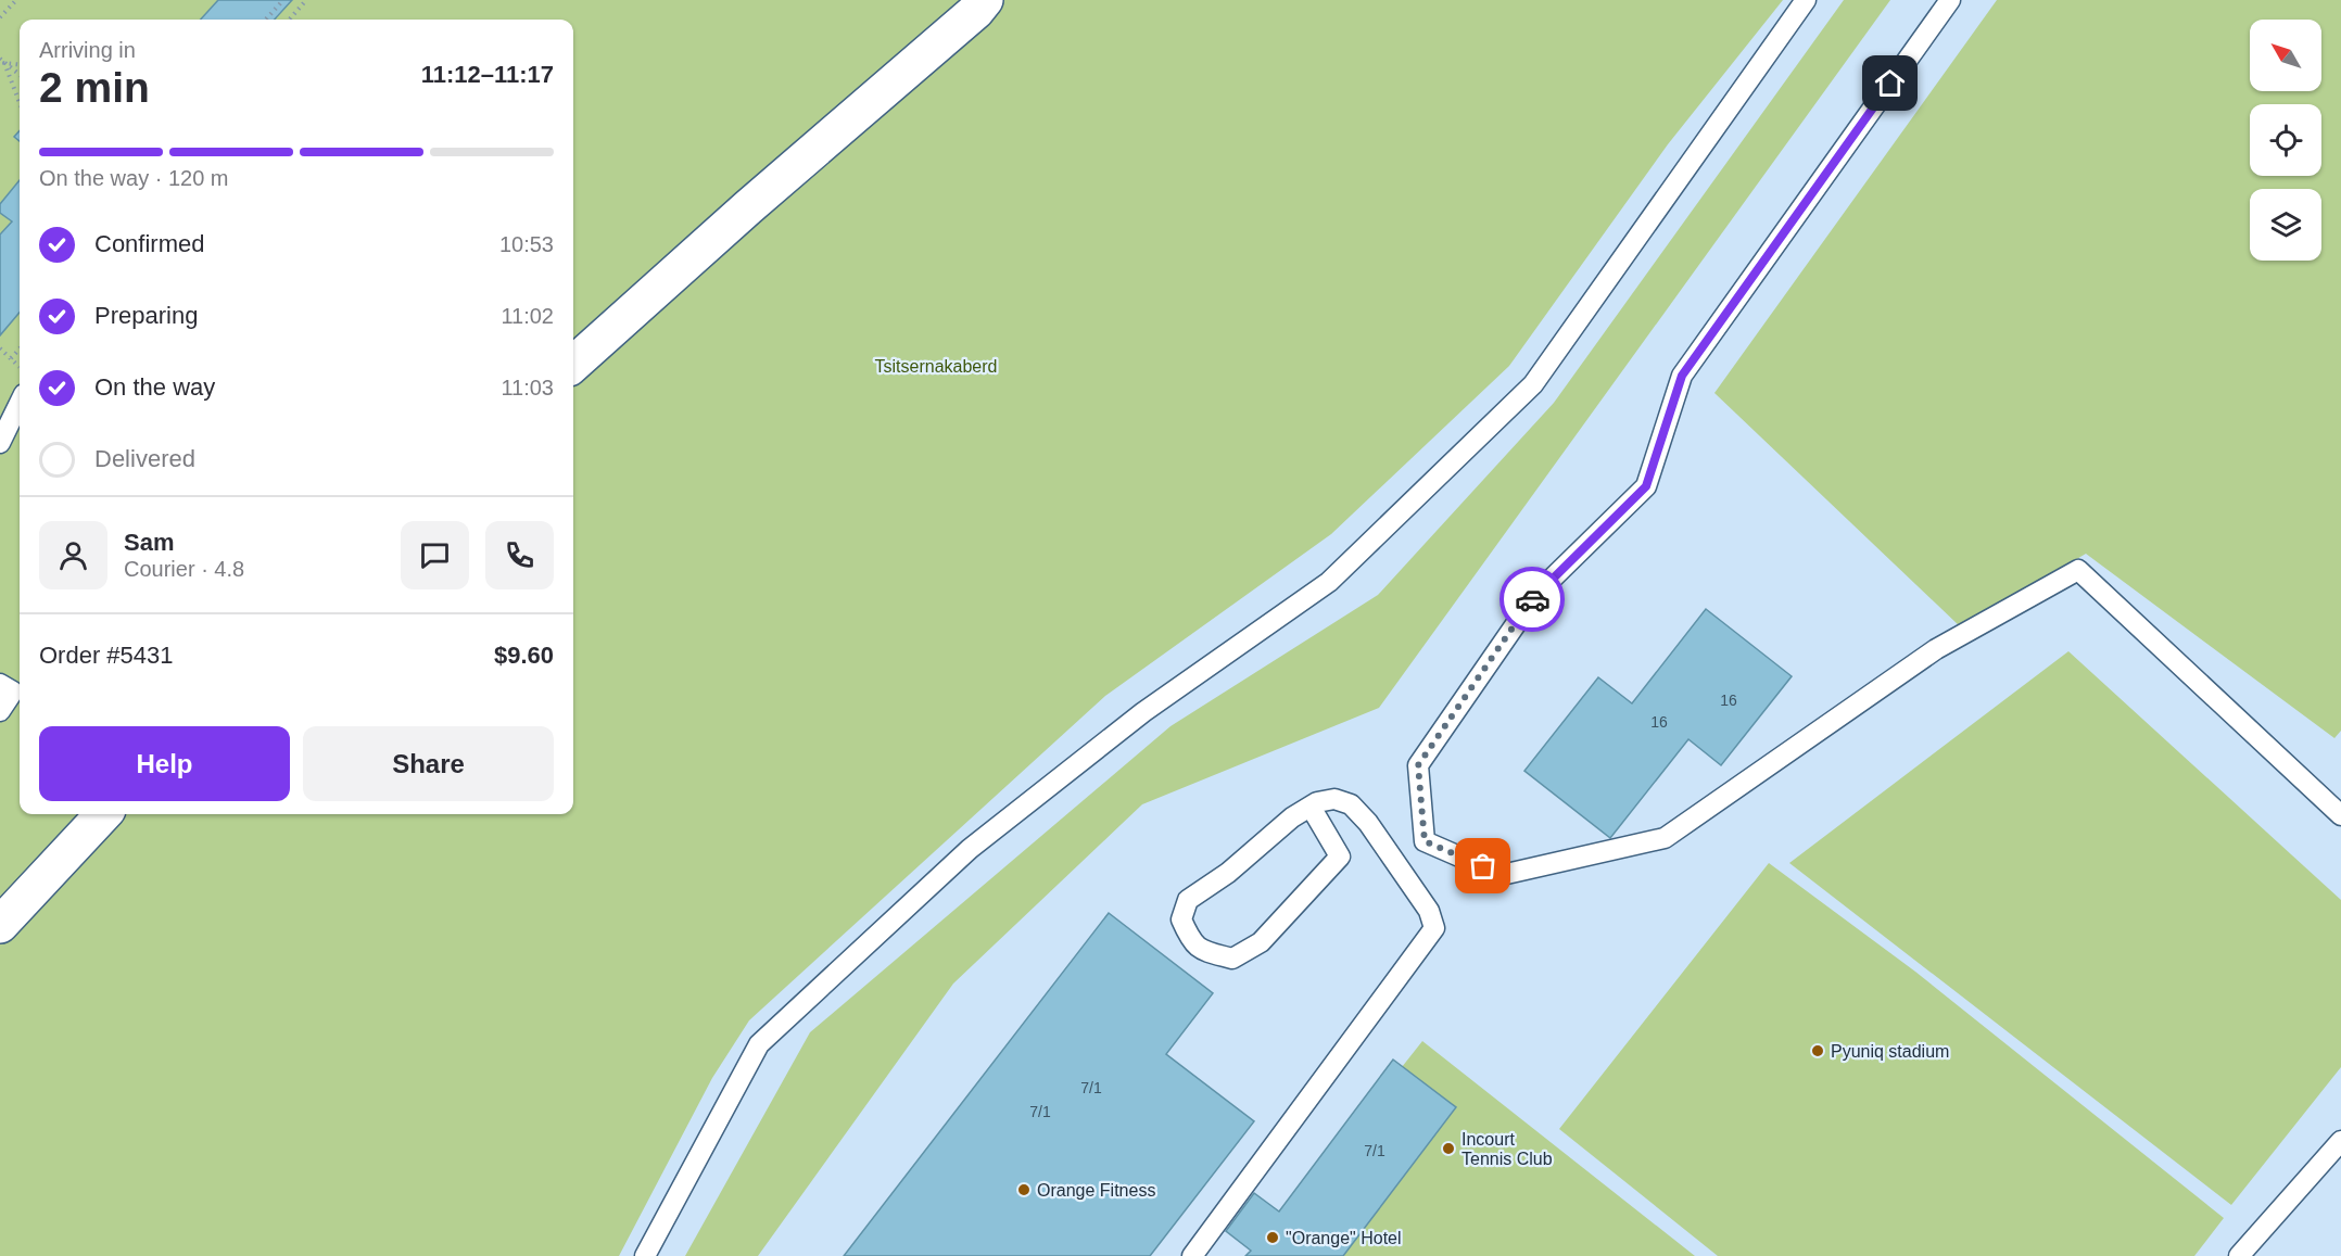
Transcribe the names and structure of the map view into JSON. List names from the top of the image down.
{
  "parks": ["Tsitsernakaberd"],
  "places": [
    "Pyuniq stadium",
    "Incourt Tennis Club",
    "Orange Fitness",
    "\"Orange\" Hotel"
  ],
  "house_numbers": [
    "16",
    "16",
    "7/1",
    "7/1",
    "7/1"
  ],
  "north": "top left",
  "page": {
    "heading": ["2 min", "Arriving in", "11:12–11:17"],
    "panel": [
      "Sam",
      "Courier · 4.8",
      "Order #5431",
      "$9.60"
    ],
    "bar": "On the way · 120 m",
    "list": [
      ["Confirmed", "10:53"],
      ["Preparing", "11:02"],
      ["On the way", "11:03"],
      "Delivered"
    ],
    "buttons": ["Help", "Share"]
  }
}
